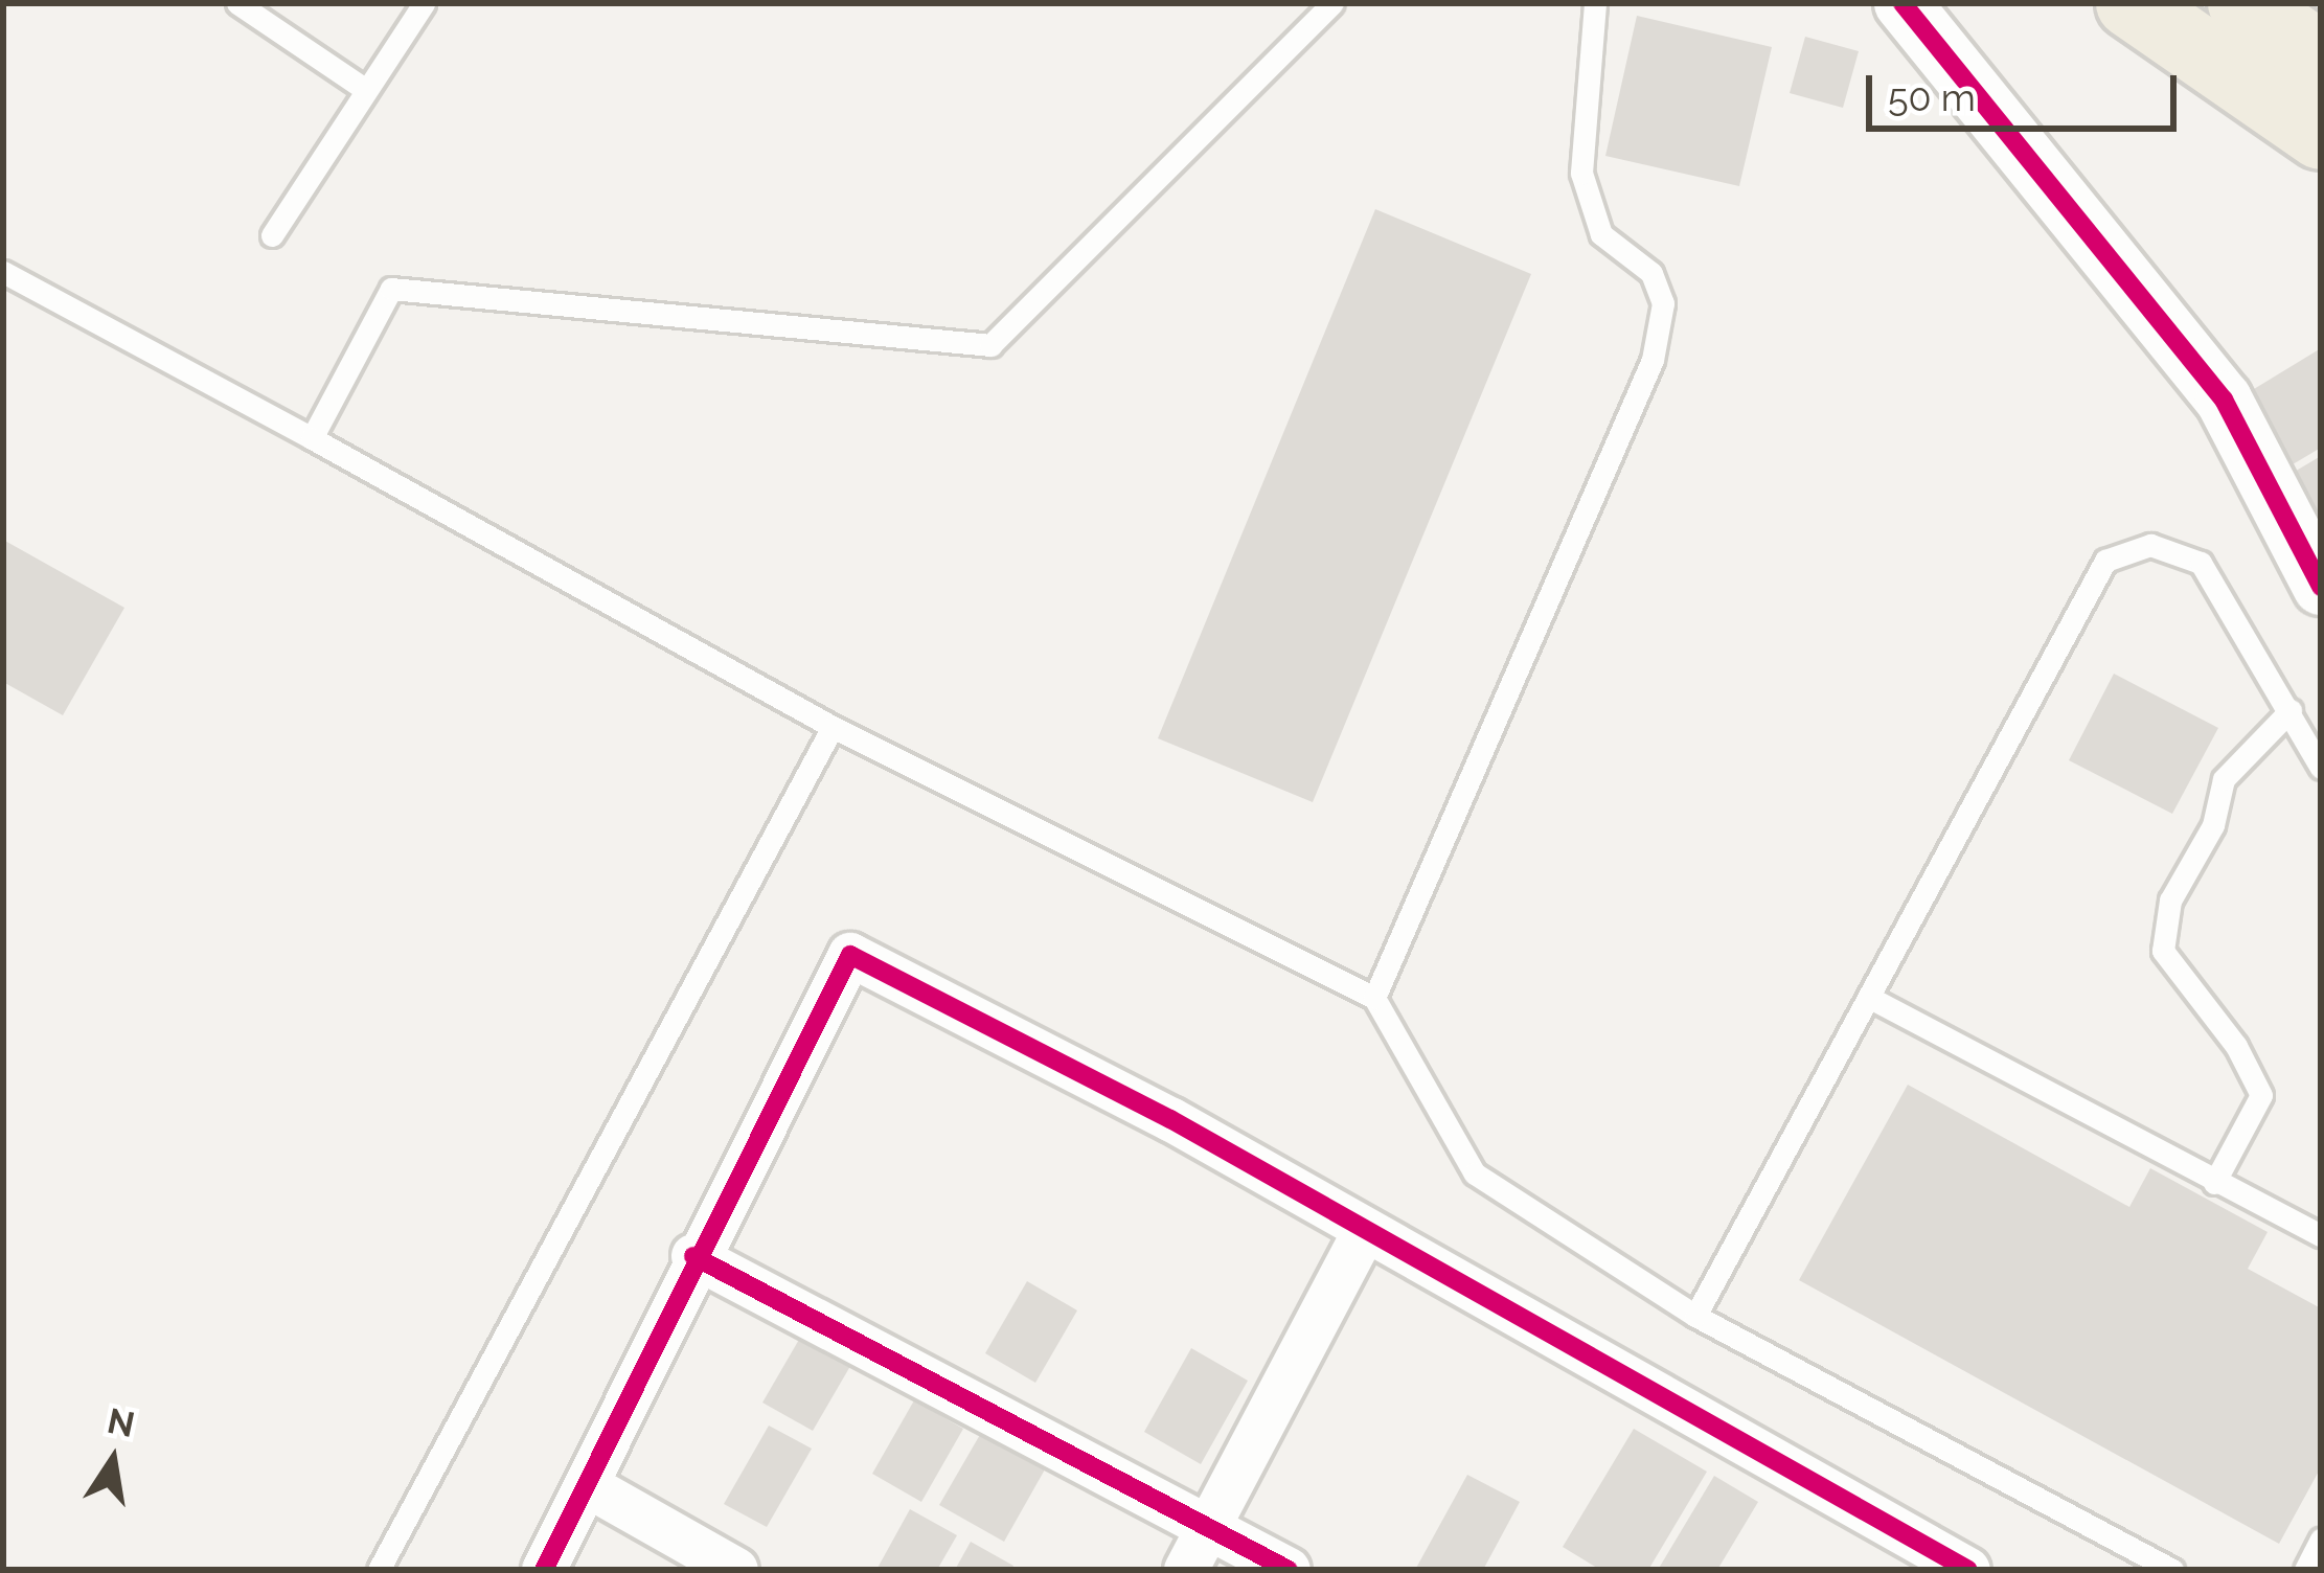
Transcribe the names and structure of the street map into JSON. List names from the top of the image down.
{
  "scale_bar": "50 m",
  "north": "top"
}
